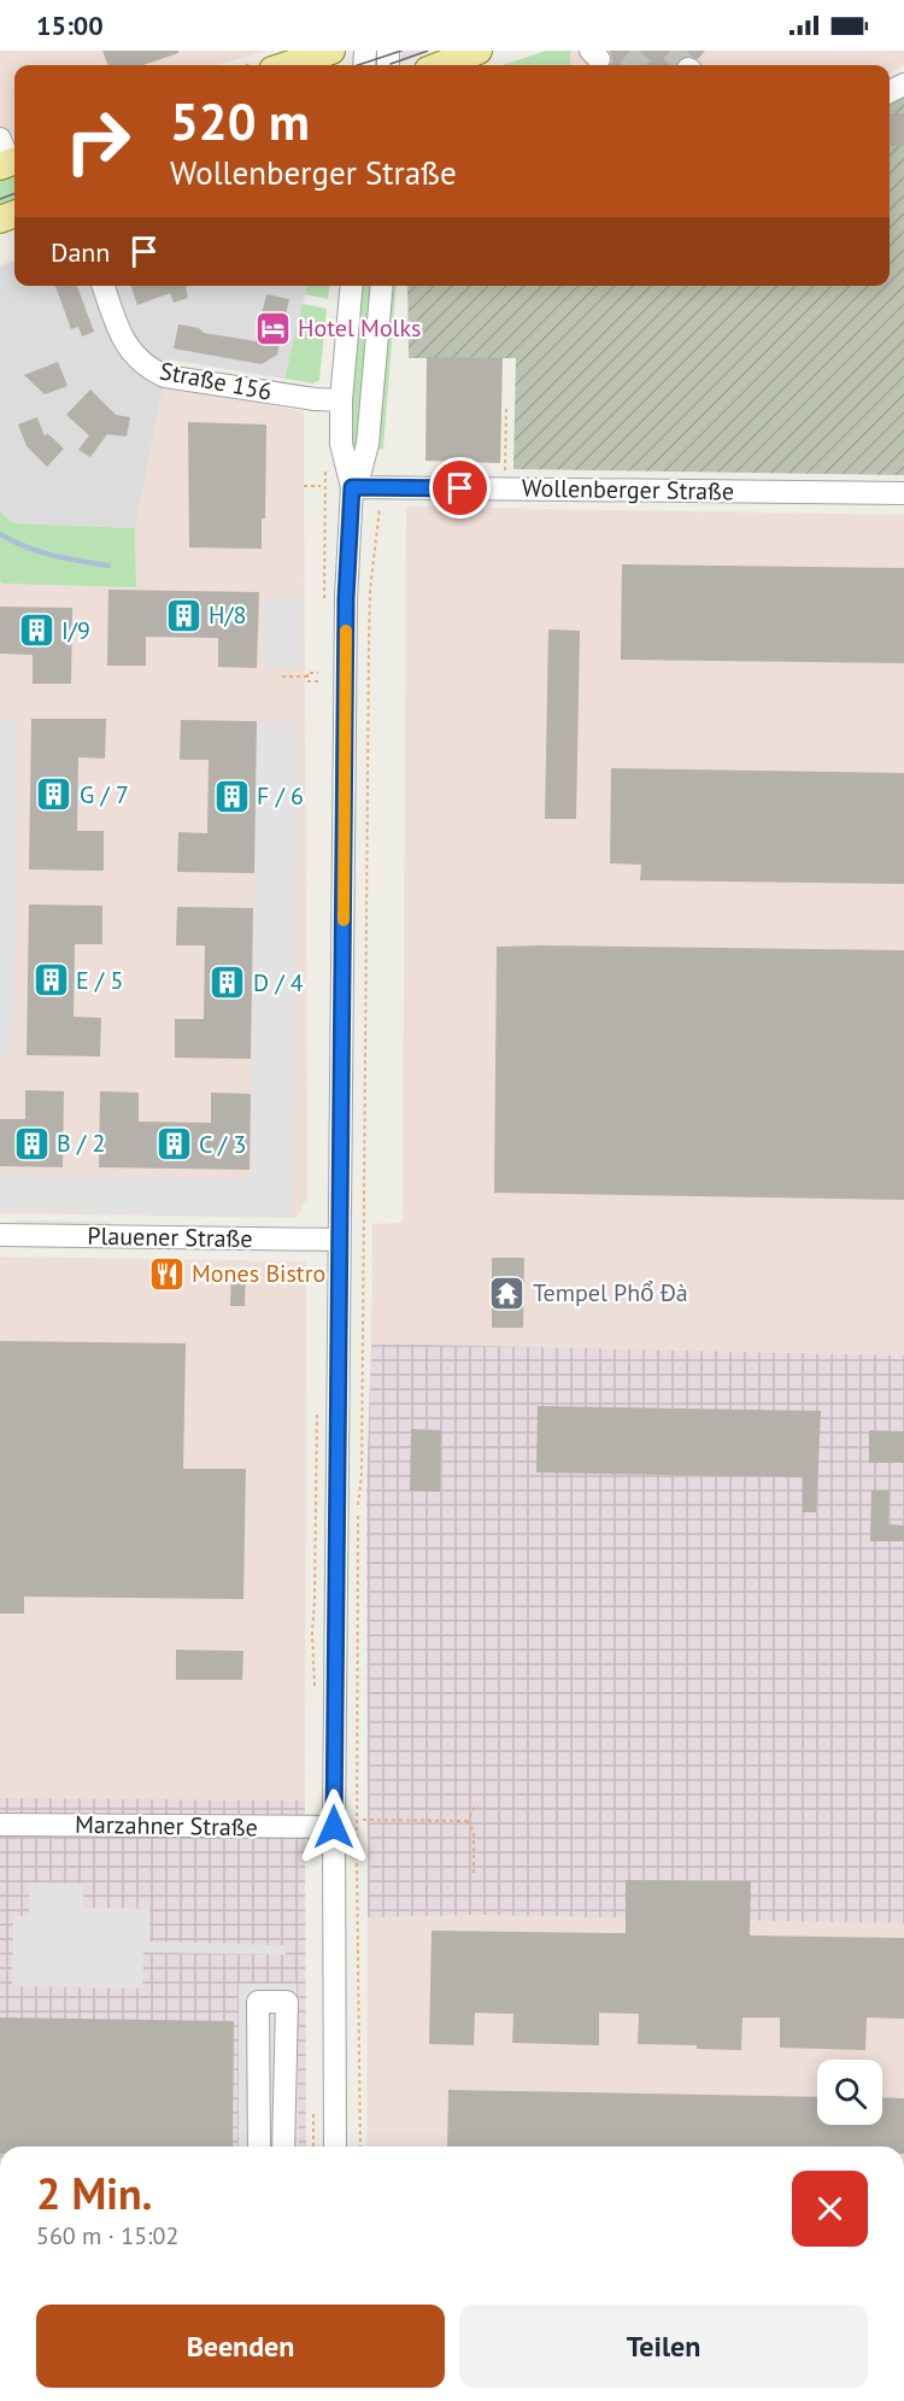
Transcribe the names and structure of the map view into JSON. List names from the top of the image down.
{
  "streets": {
    "street": [
      "Straße 156",
      "Wollenberger Straße",
      "Plauener Straße",
      "Marzahner Straße"
    ]
  },
  "places": {
    "hotel": ["Hotel Molks"],
    "building": [
      "H/8",
      "I/9",
      "G / 7",
      "F / 6",
      "E / 5",
      "D / 4",
      "B / 2",
      "C / 3"
    ],
    "restaurant": ["Mones Bistro"],
    "temple": ["Tempel Phổ Đà"]
  },
  "page": {
    "status": "15:00",
    "turn": ["520 m", "Wollenberger Straße"],
    "then": "Dann",
    "heading": ["2 Min.", "560 m · 15:02"],
    "buttons": ["Beenden", "Teilen"]
  }
}
